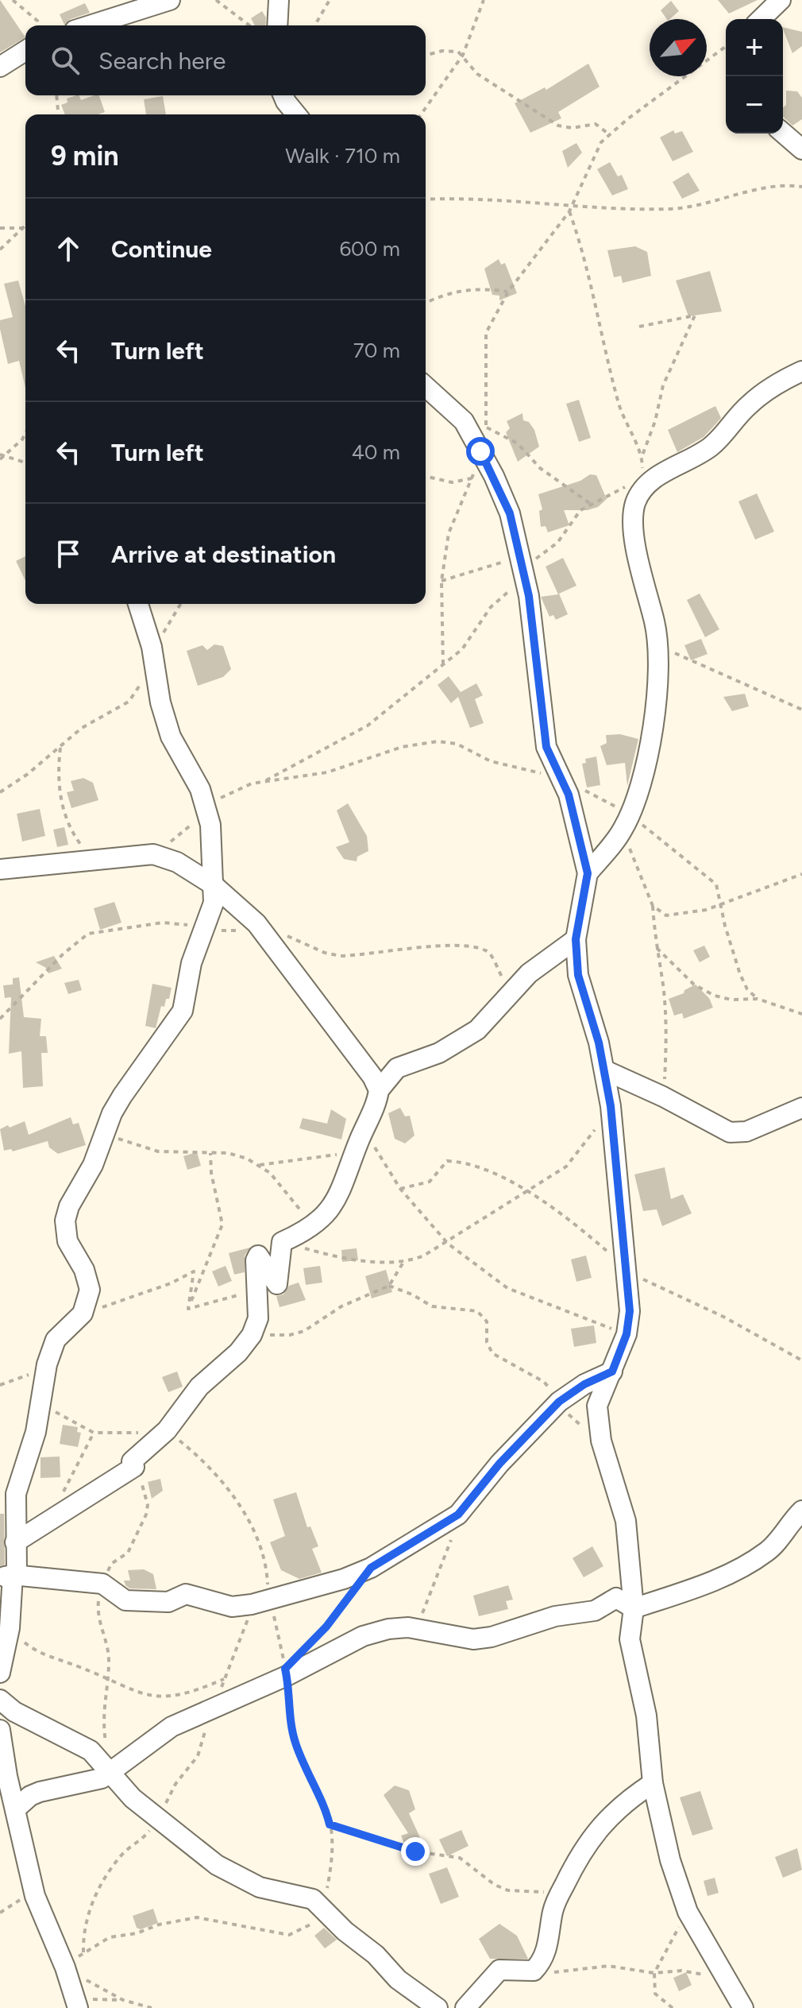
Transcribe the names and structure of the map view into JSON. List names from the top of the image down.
{
  "north": "top right",
  "page": {
    "map_buttons": ["+", "−"],
    "search": "Search here",
    "heading": ["9 min", "Walk · 710 m"],
    "list": [
      ["Continue", "600 m"],
      ["Turn left", "70 m"],
      ["Turn left", "40 m"],
      "Arrive at destination"
    ]
  }
}
